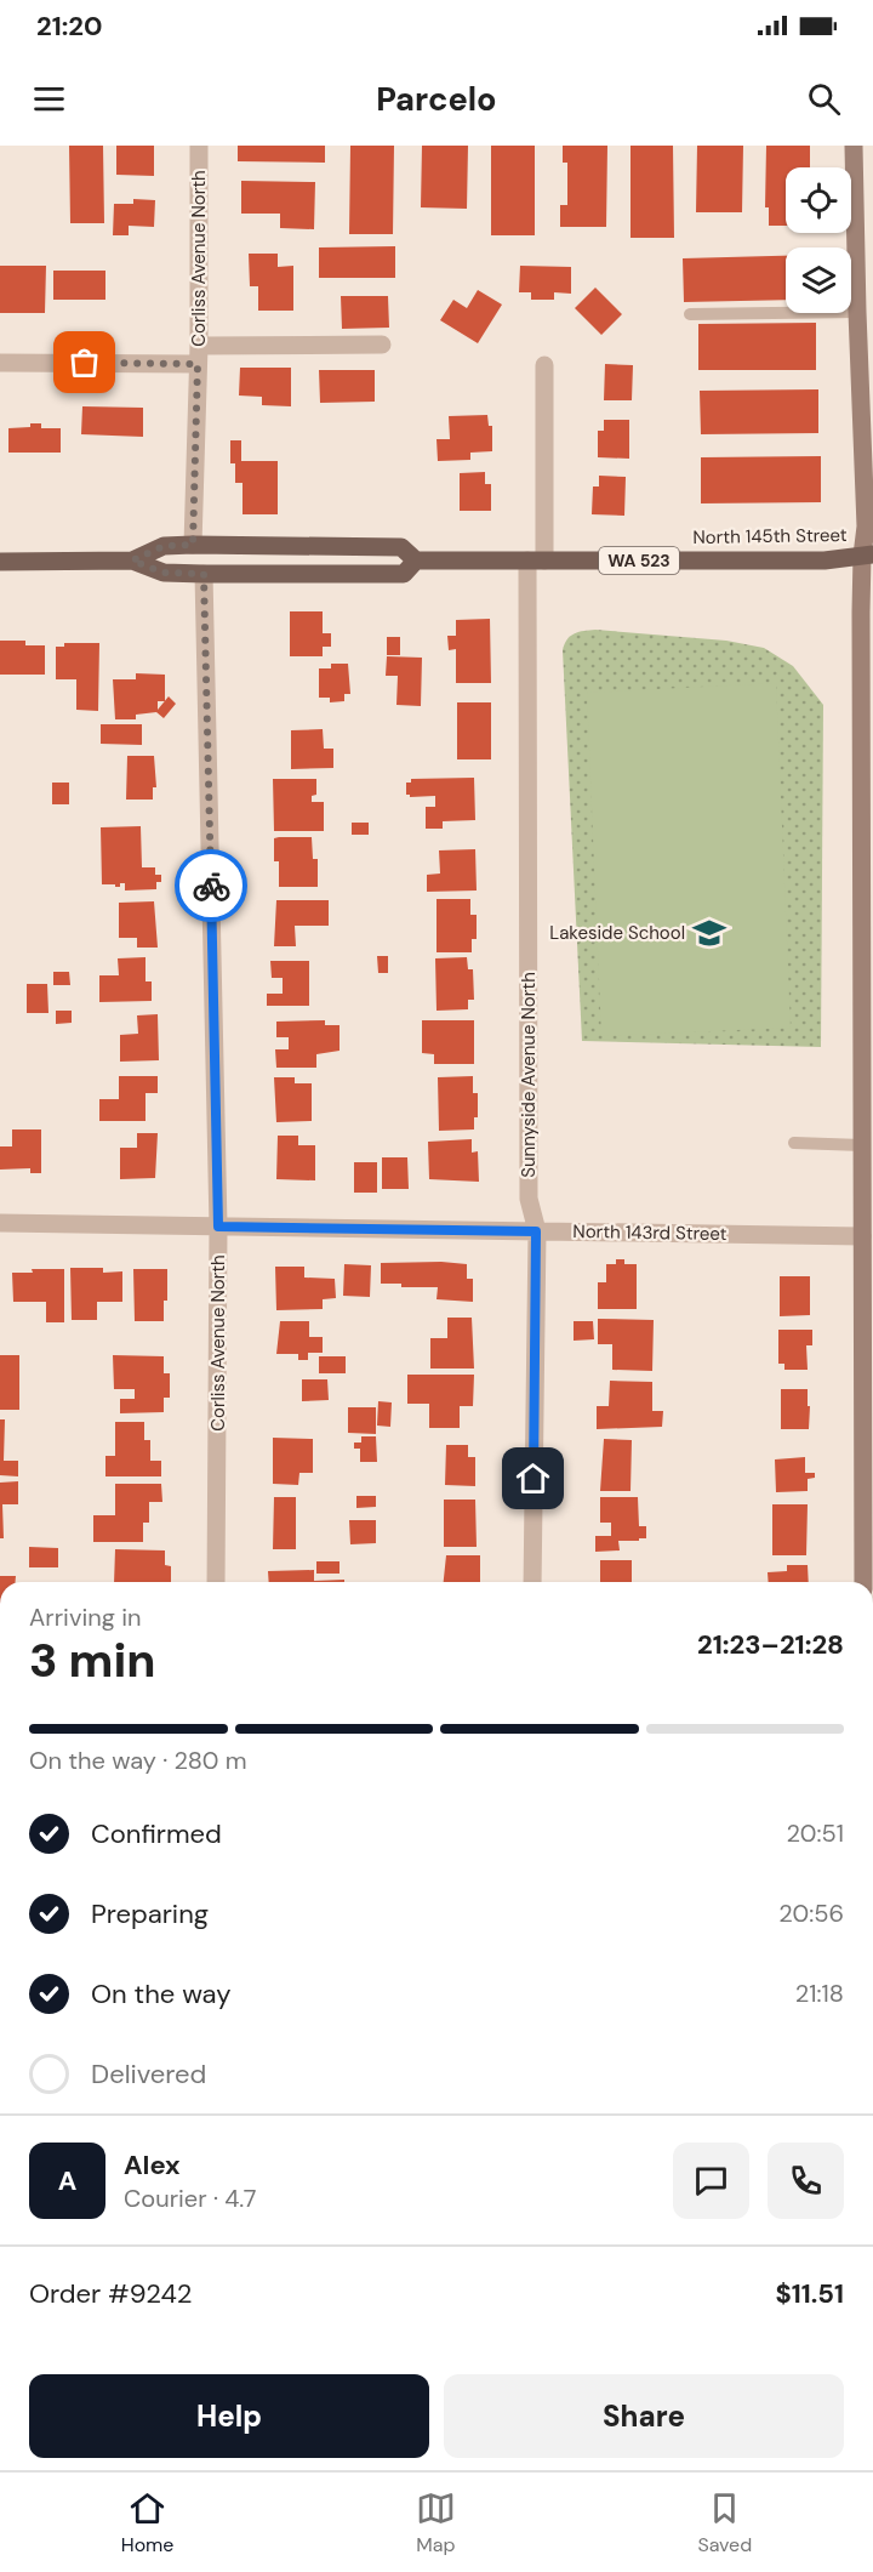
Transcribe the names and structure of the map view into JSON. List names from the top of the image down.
{
  "streets": {
    "main road": ["North 145th Street", "WA 523"],
    "street": ["Corliss Avenue North", "Sunnyside Avenue North", "North 143rd Street"]
  },
  "crossings": [
    ["Corliss Avenue North", "North 145th Street"],
    ["Corliss Avenue North", "North 143rd Street"],
    ["North 145th Street", "Sunnyside Avenue North"],
    ["Sunnyside Avenue North", "North 143rd Street"]
  ],
  "places": {
    "school or university": ["Lakeside School"]
  },
  "page": {
    "status": "21:20",
    "header": "Parcelo",
    "heading": ["3 min", "Arriving in", "21:23–21:28"],
    "panel": [
      "Alex",
      "Courier · 4.7",
      "Order #9242",
      "$11.51"
    ],
    "bar": "On the way · 280 m",
    "list": [
      ["Confirmed", "20:51"],
      ["Preparing", "20:56"],
      ["On the way", "21:18"],
      "Delivered"
    ],
    "round": "A",
    "buttons": ["Help", "Share"],
    "tabs": ["Home", "Map", "Saved"]
  }
}
